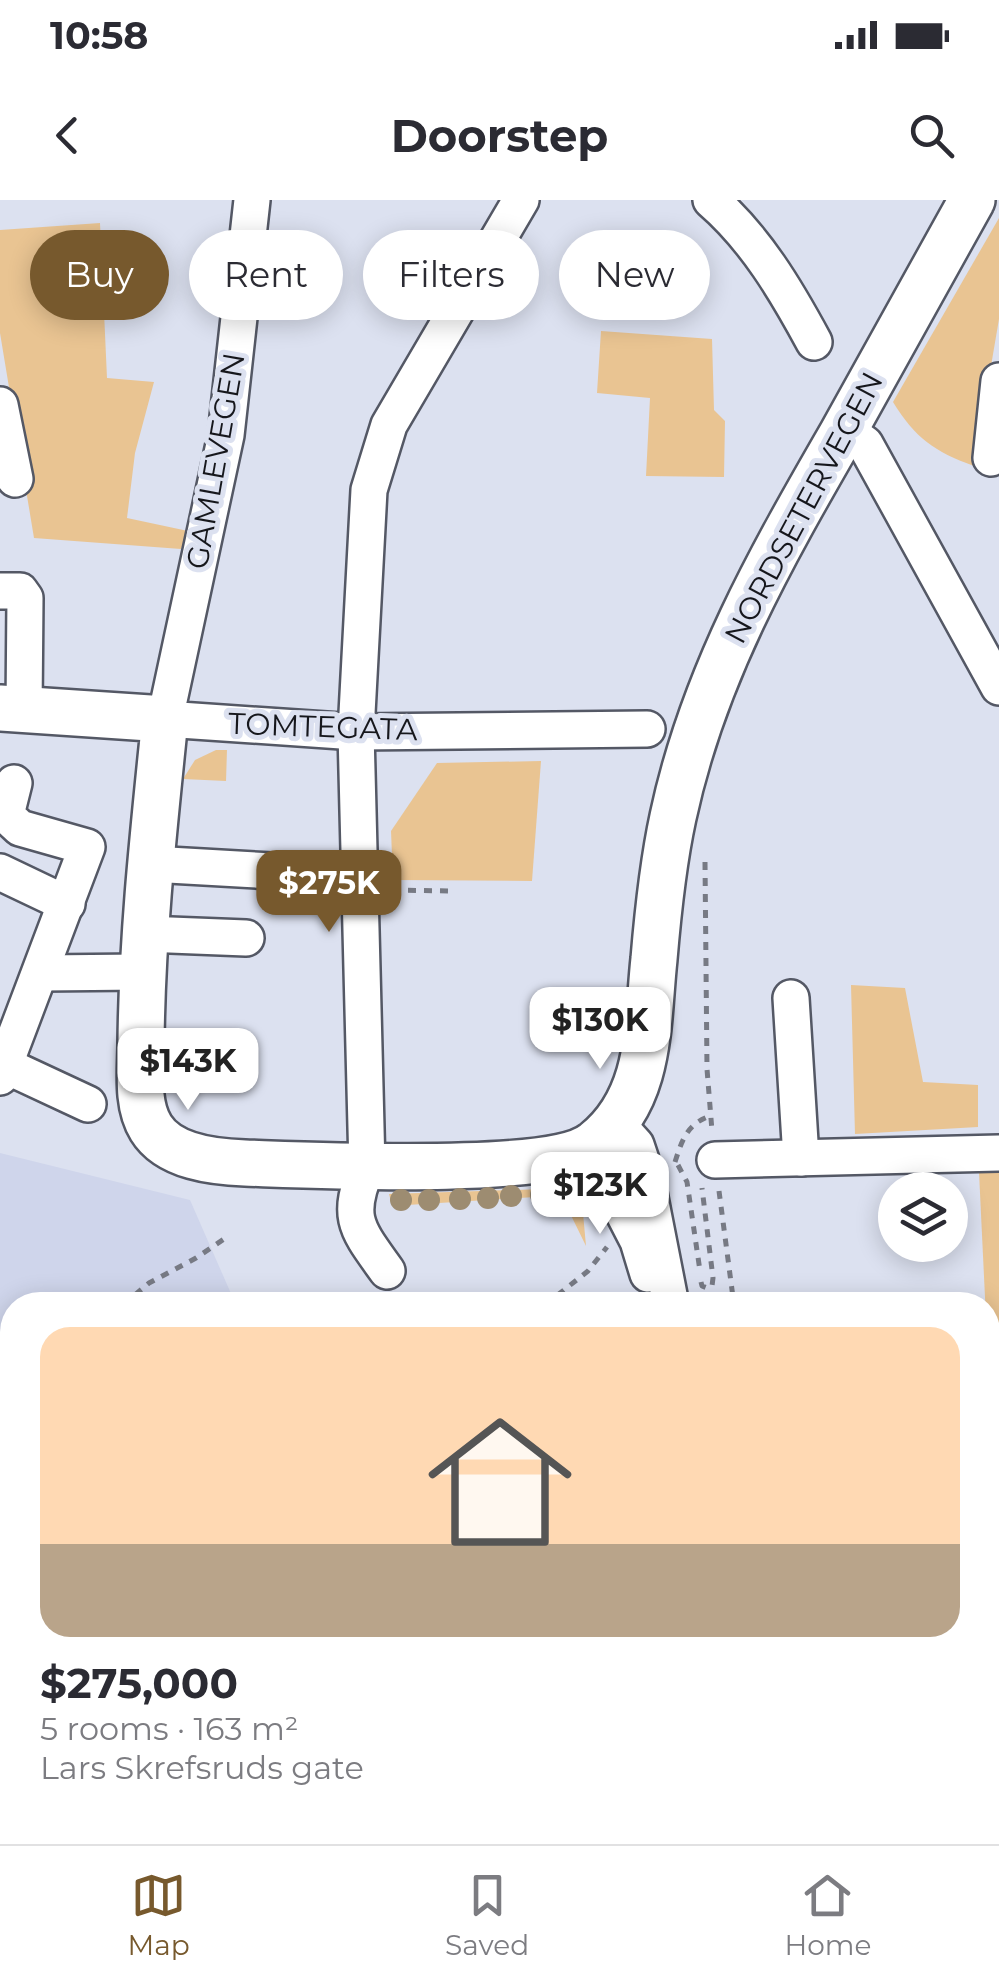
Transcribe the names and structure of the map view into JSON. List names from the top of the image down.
{
  "streets": {
    "main road": ["NORDSETERVEGEN", "TOMTEGATA"],
    "street": ["GAMLEVEGEN"]
  },
  "crossings": [
    ["GAMLEVEGEN", "TOMTEGATA"]
  ],
  "page": {
    "status": "10:58",
    "header": "Doorstep",
    "chip": [
      "Buy",
      "Rent",
      "Filters",
      "New"
    ],
    "price": [
      "$275K",
      "$130K",
      "$143K",
      "$123K"
    ],
    "list": [
      {
        "name": "$275,000",
        "note": "5 rooms · 163 m² · Lars Skrefsruds gate"
      }
    ],
    "tabs": ["Map", "Saved", "Home"]
  }
}
